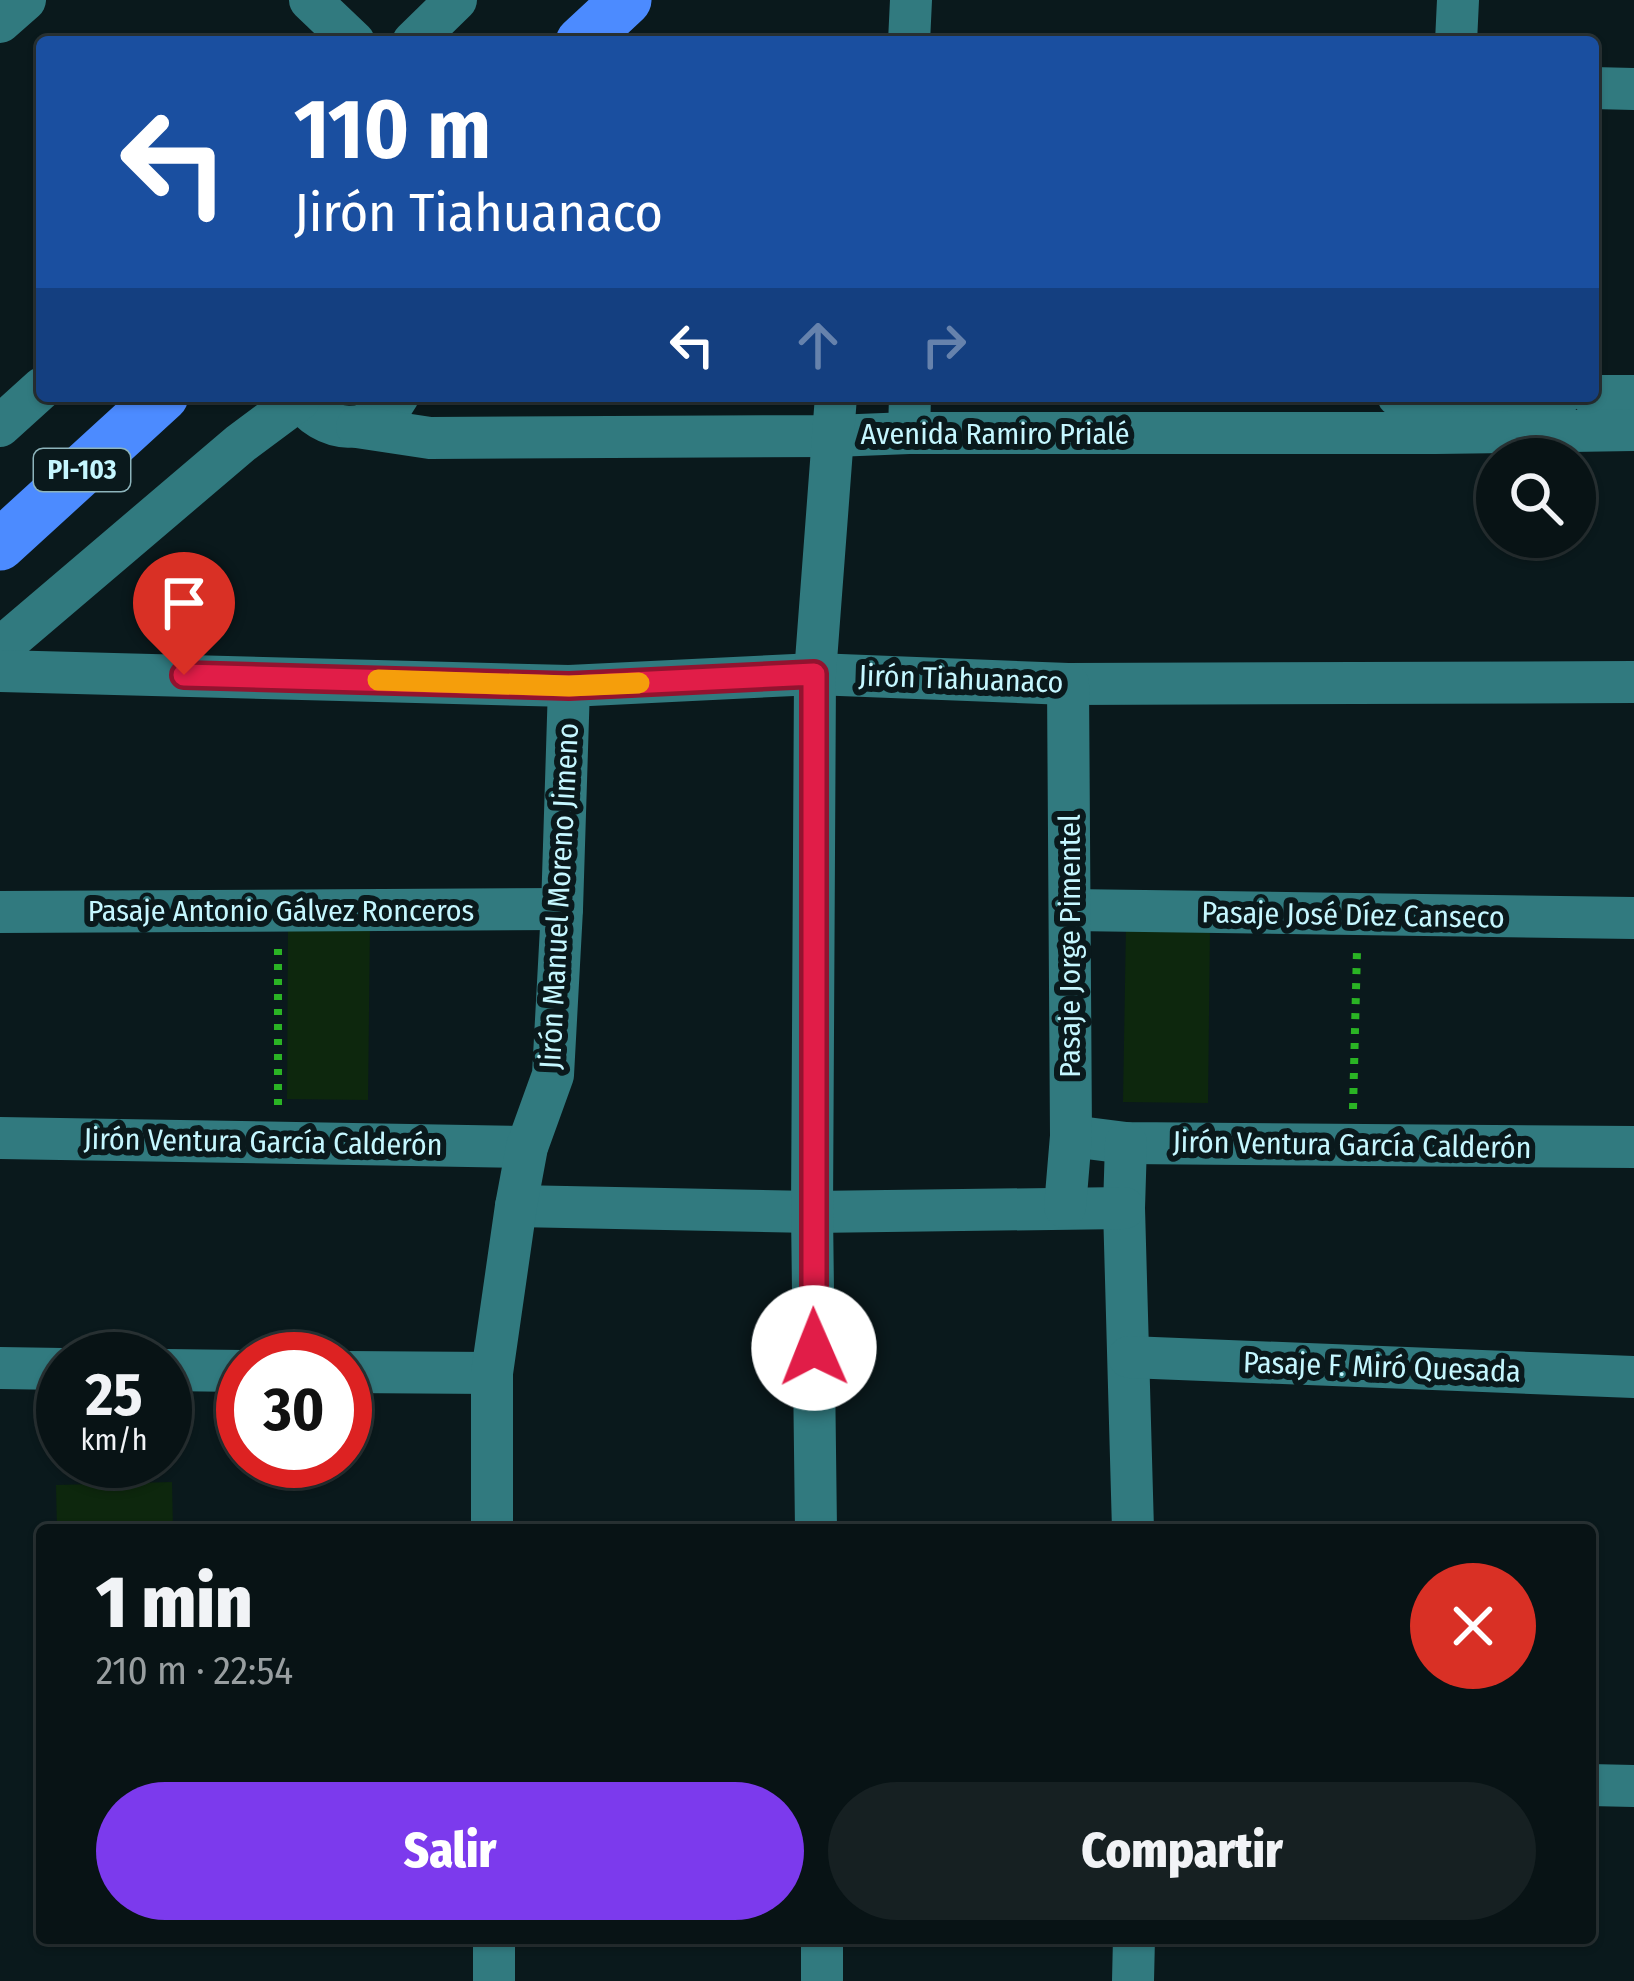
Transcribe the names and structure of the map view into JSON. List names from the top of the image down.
{
  "streets": {
    "main road": ["PI-103"],
    "street": [
      "Avenida Ramiro Prialé",
      "Jirón Tiahuanaco",
      "Jirón Manuel Moreno Jimeno",
      "Pasaje Antonio Gálvez Ronceros",
      "Pasaje José Díez Canseco",
      "Pasaje Jorge Pimentel",
      "Jirón Ventura García Calderón",
      "Pasaje F. Miró Quesada"
    ]
  },
  "crossings": [
    ["Jirón Tiahuanaco", "Jirón Manuel Moreno Jimeno"],
    ["Jirón Tiahuanaco", "Pasaje Jorge Pimentel"],
    ["Jirón Manuel Moreno Jimeno", "Pasaje Antonio Gálvez Ronceros"],
    ["Jirón Manuel Moreno Jimeno", "Jirón Ventura García Calderón"],
    ["Pasaje José Díez Canseco", "Pasaje Jorge Pimentel"],
    ["Pasaje Jorge Pimentel", "Jirón Ventura García Calderón"]
  ],
  "page": {
    "turn": ["110 m", "Jirón Tiahuanaco"],
    "speed": "25 km/h",
    "limit": "30",
    "heading": ["1 min", "210 m · 22:54"],
    "buttons": ["Salir", "Compartir"]
  }
}
